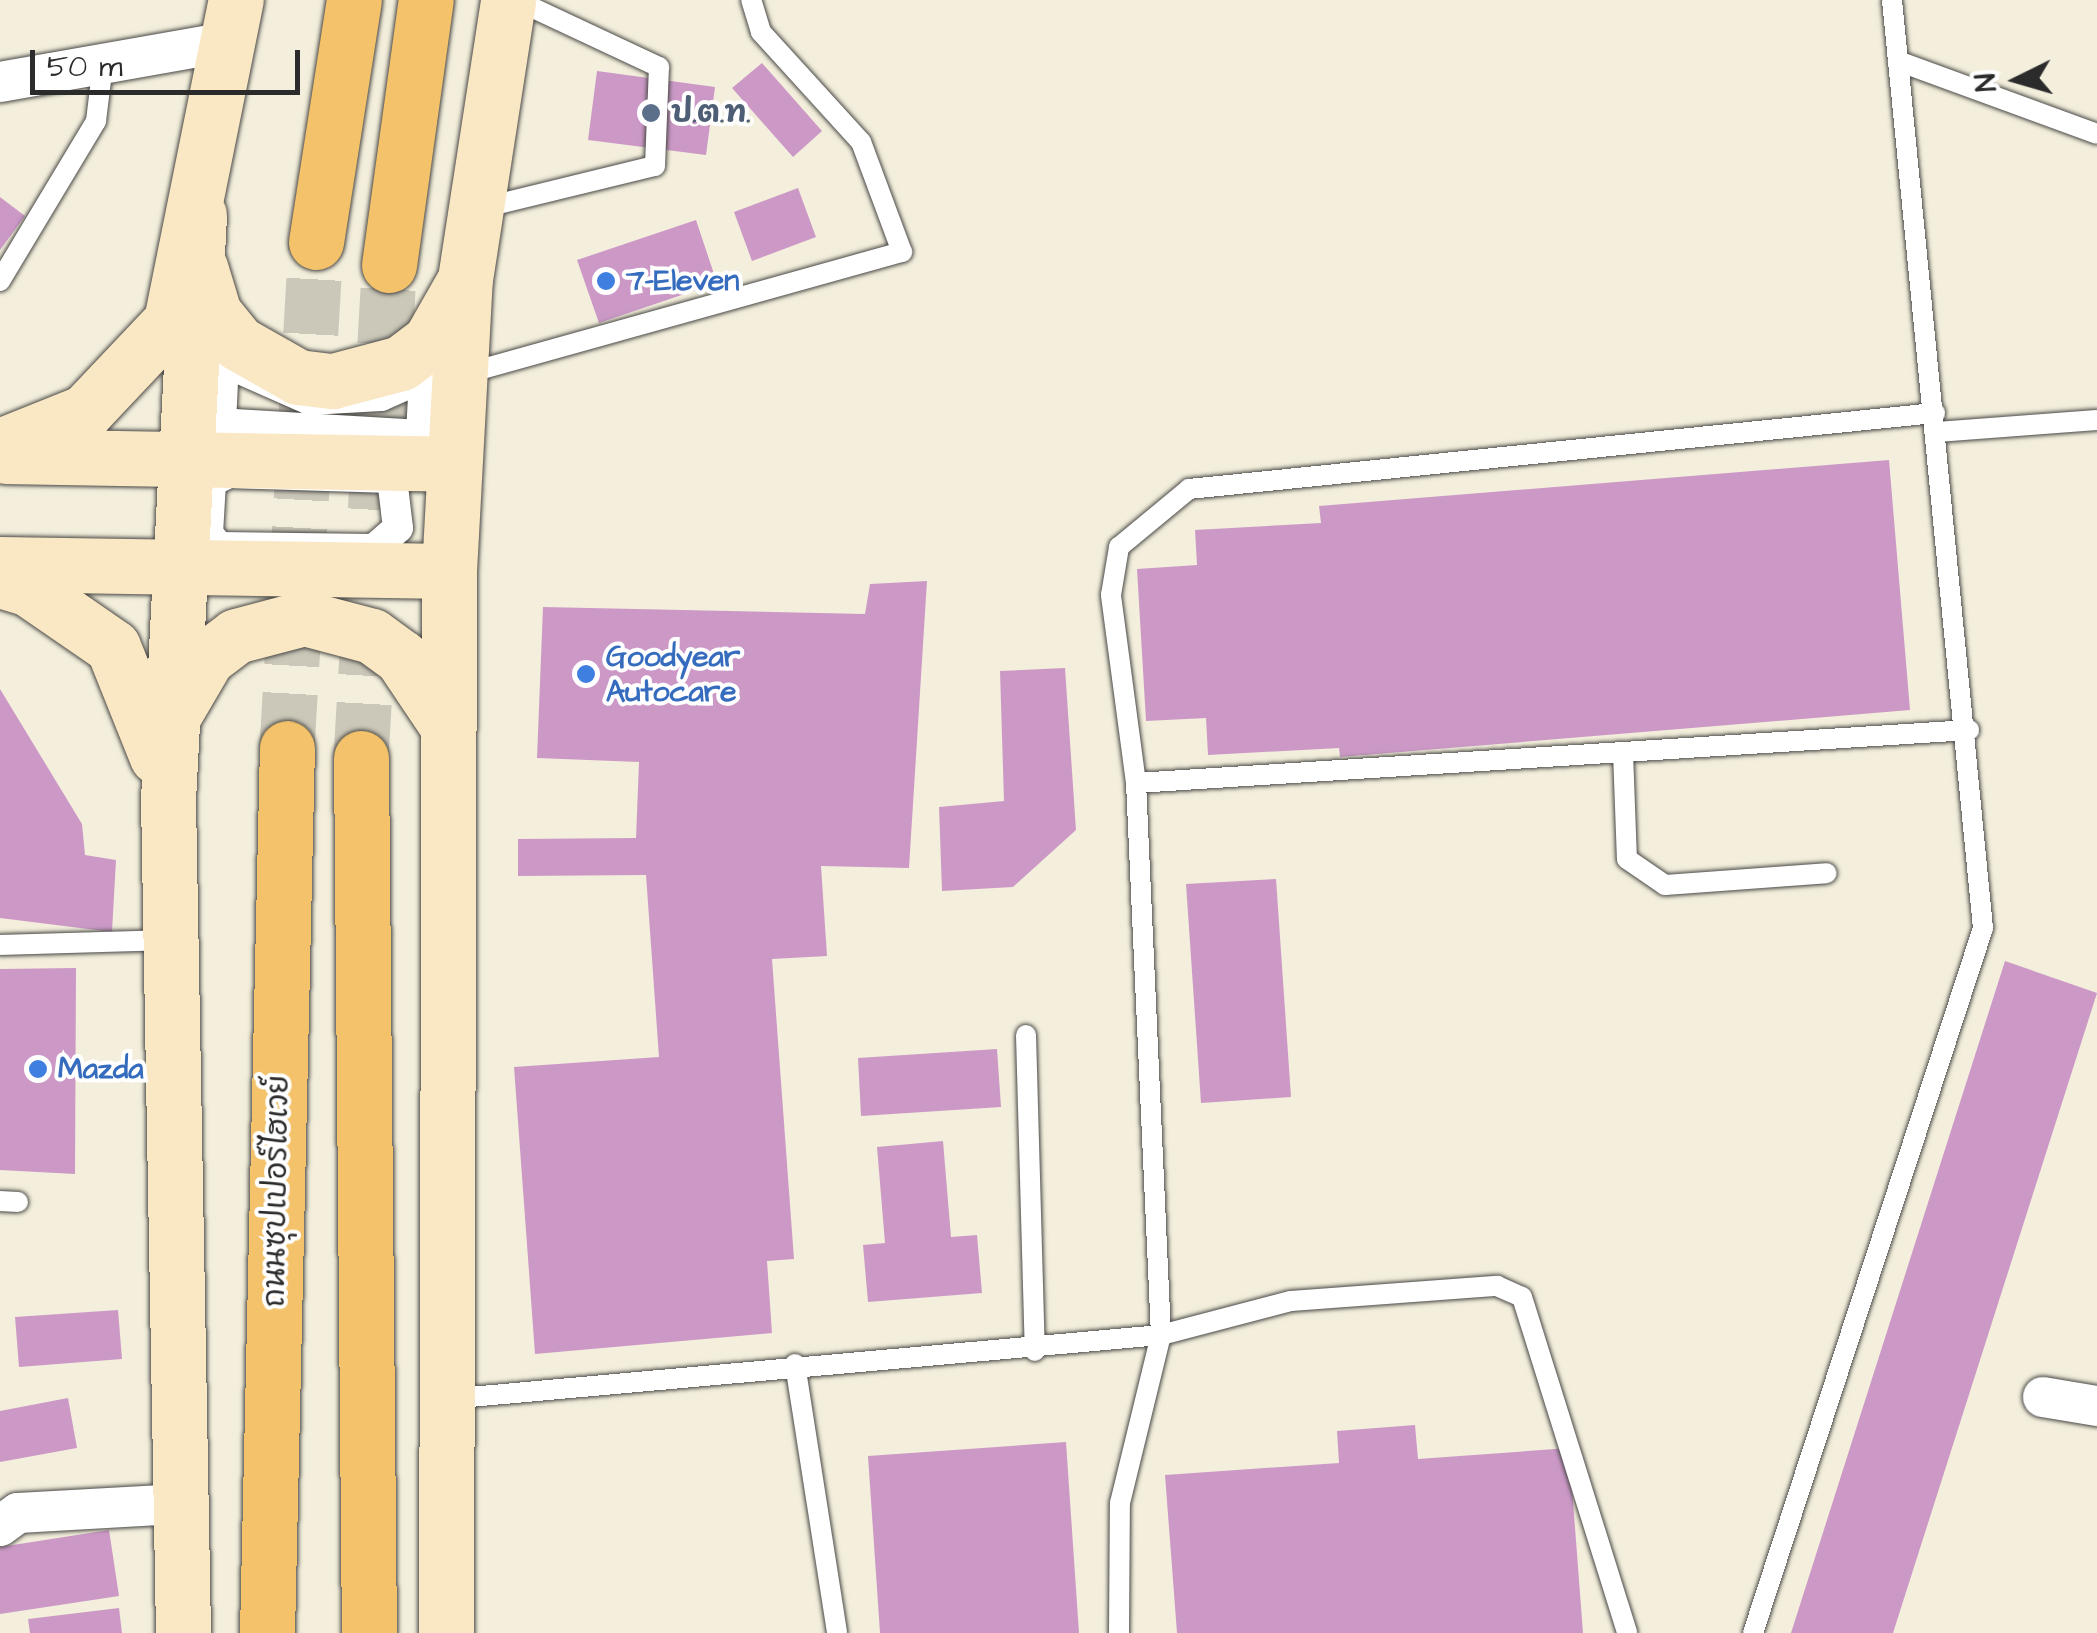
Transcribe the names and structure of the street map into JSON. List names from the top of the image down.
{
  "streets": {
    "highway": ["ถนนซุปเปอร์ไฮเวย์"]
  },
  "places": [
    "ป.ต.ท.",
    "7-Eleven",
    "Goodyear Autocare",
    "Mazda"
  ],
  "scale_bar": "50 m",
  "north": "left"
}
